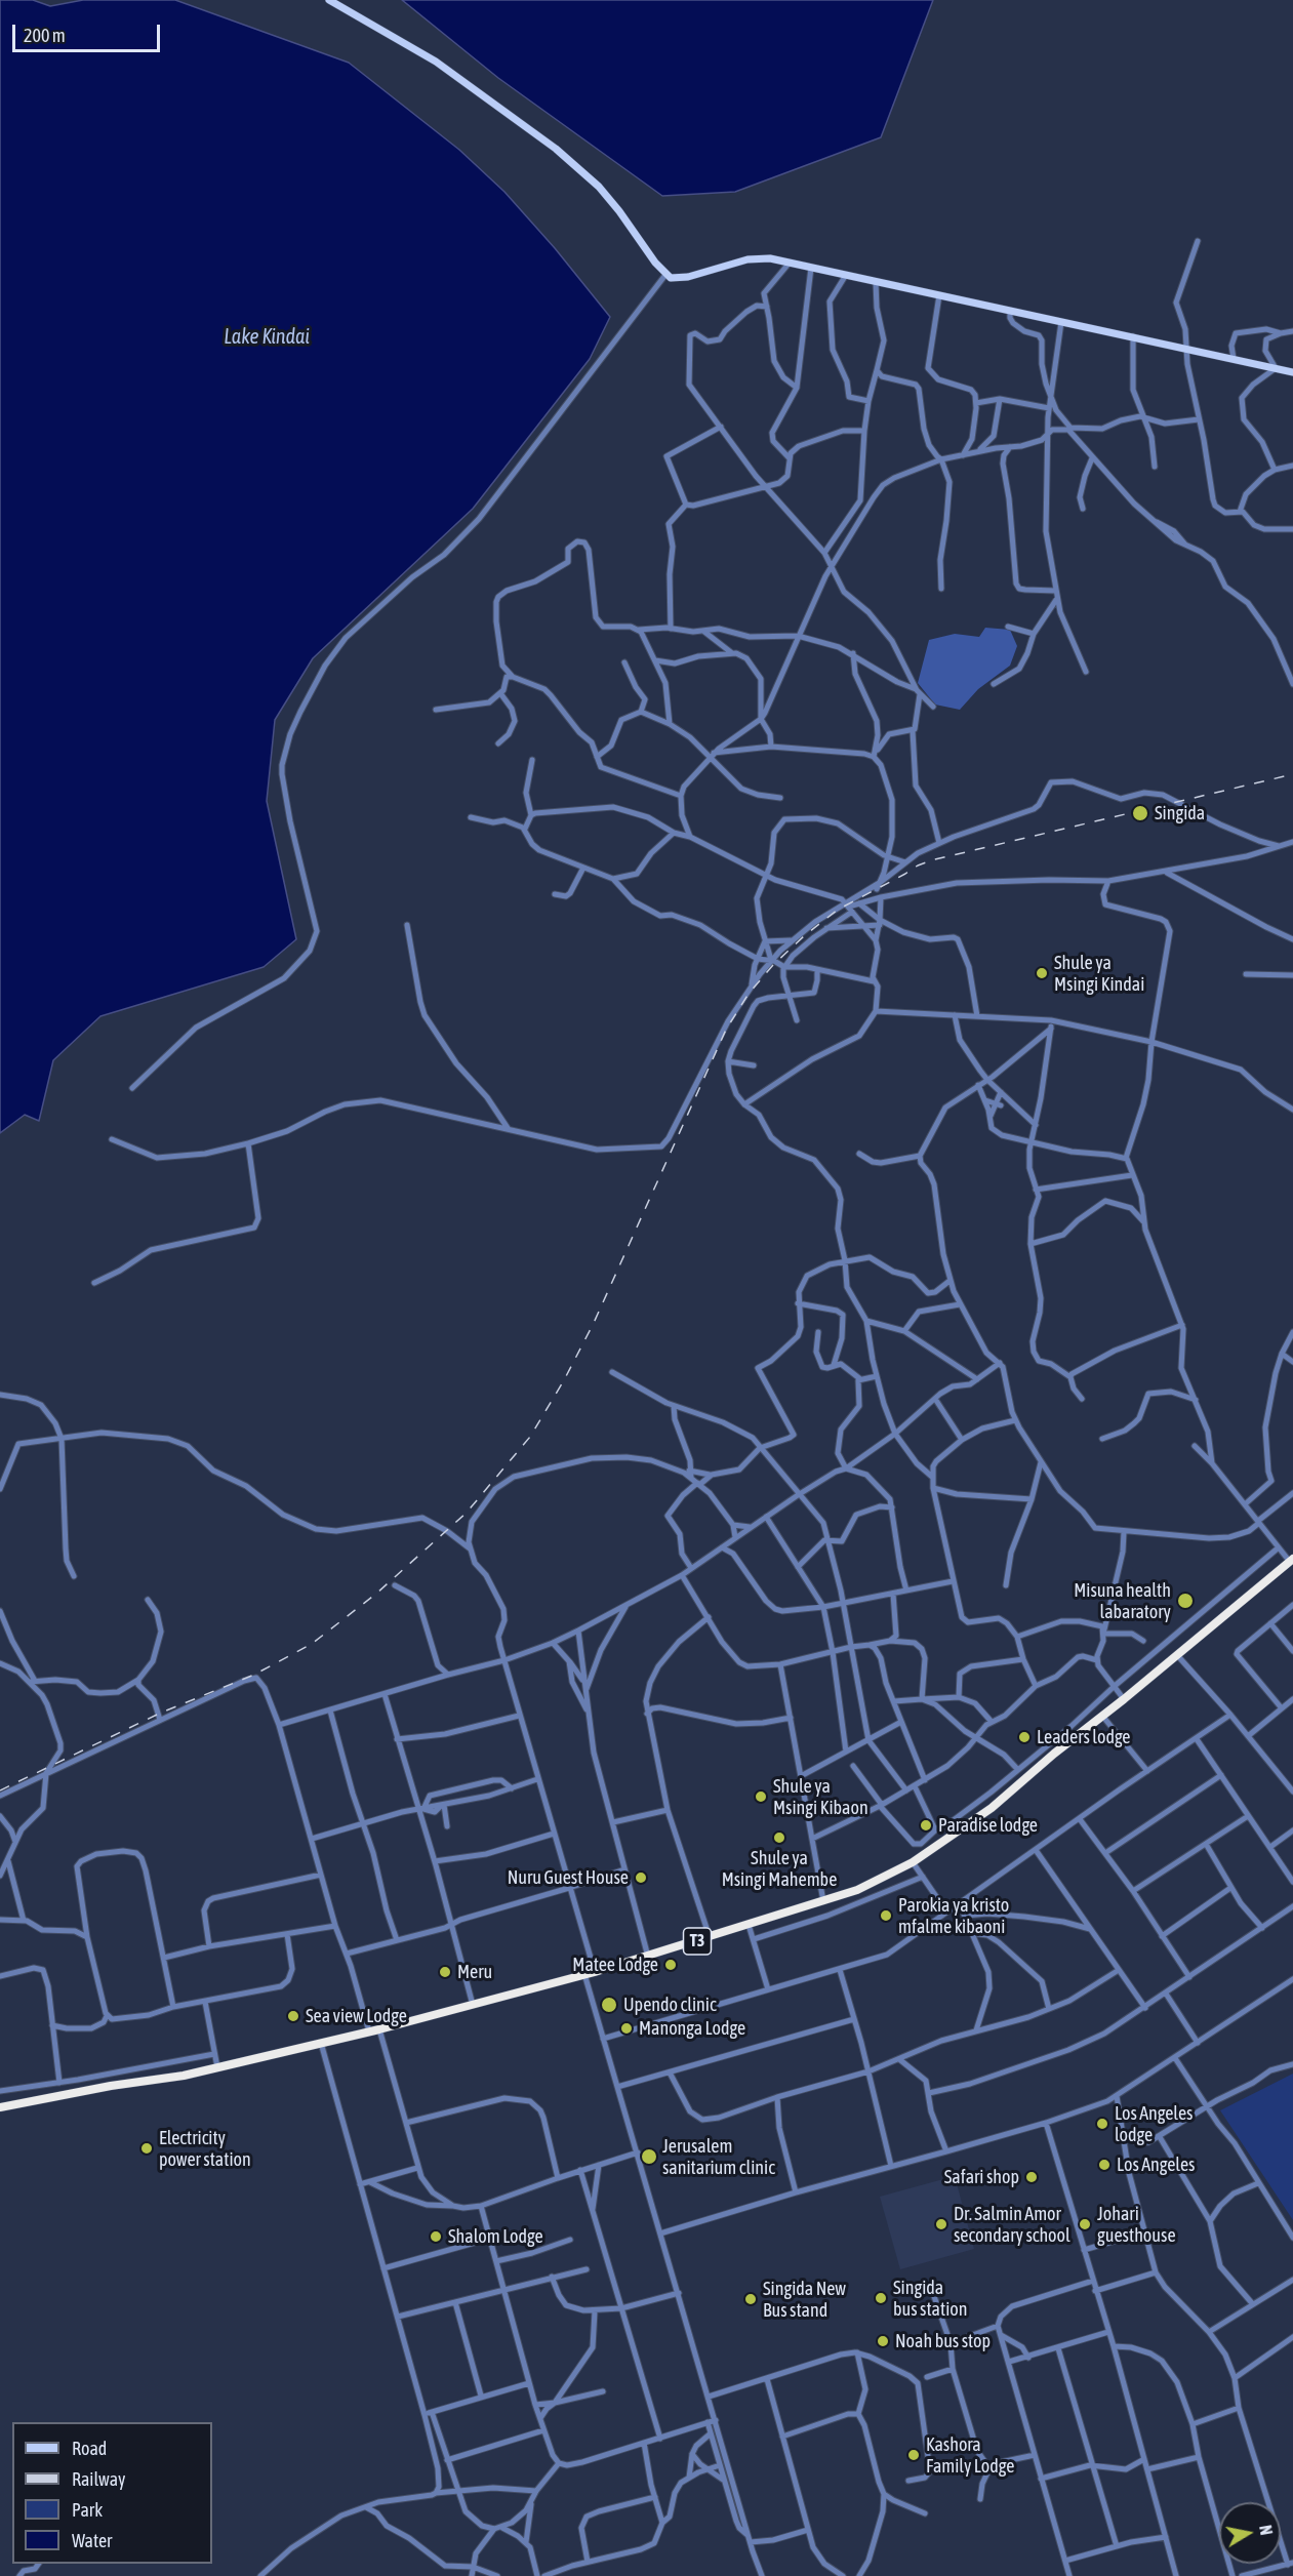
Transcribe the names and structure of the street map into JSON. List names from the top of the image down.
{
  "streets": {
    "highway": ["T3"]
  },
  "water": ["Lake Kindai"],
  "places": [
    "Singida",
    "Shule ya Msingi Kindai",
    "Misuna health labaratory",
    "Leaders lodge",
    "Shule ya Msingi Kibaon",
    "Paradise lodge",
    "Shule ya Msingi Mahembe",
    "Nuru Guest House",
    "Parokia ya kristo mfalme kibaoni",
    "Matee Lodge",
    "Meru",
    "Upendo clinic",
    "Sea view Lodge",
    "Manonga Lodge",
    "Los Angeles lodge",
    "Electricity power station",
    "Jerusalem sanitarium clinic",
    "Los Angeles",
    "Safari shop",
    "Dr. Salmin Amor secondary school",
    "Johari guesthouse",
    "Shalom Lodge",
    "Singida bus station",
    "Singida New Bus stand",
    "Noah bus stop",
    "Kashora Family Lodge"
  ],
  "legend": [
    "Road",
    "Railway",
    "Park",
    "Water"
  ],
  "scale_bar": "200 m",
  "north": "right"
}
